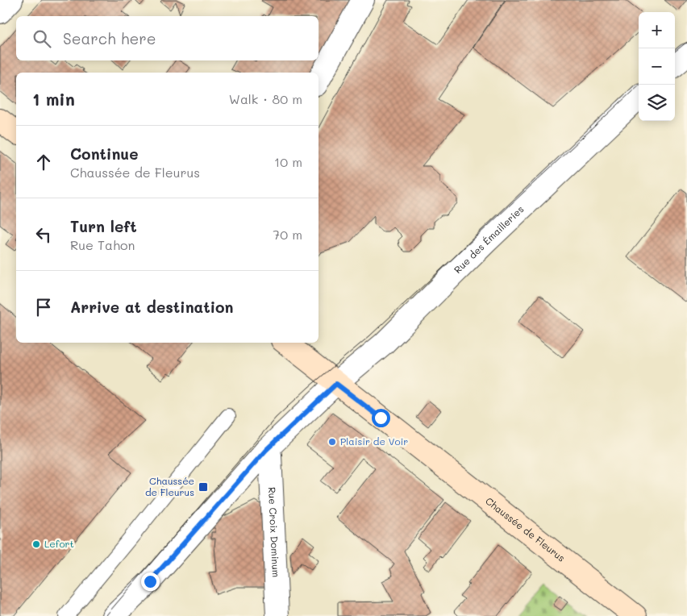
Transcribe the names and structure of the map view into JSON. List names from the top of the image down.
{
  "streets": {
    "main road": ["Chaussée de Fleurus"],
    "street": ["Rue des Émailleries", "Rue Croix Dominum"]
  },
  "crossings": [
    ["Rue des Émailleries", "Chaussée de Fleurus"],
    ["Rue des Émailleries", "Rue Croix Dominum"]
  ],
  "places": {
    "other": ["Plaisir de Voir", "Lefort"],
    "transit": ["Chaussée de Fleurus"]
  },
  "page": {
    "map_buttons": ["+", "−"],
    "search": "Search here",
    "heading": ["1 min", "Walk · 80 m"],
    "list": [
      ["Continue", "Chaussée de Fleurus", "10 m"],
      ["Turn left", "Rue Tahon", "70 m"],
      "Arrive at destination"
    ]
  }
}
